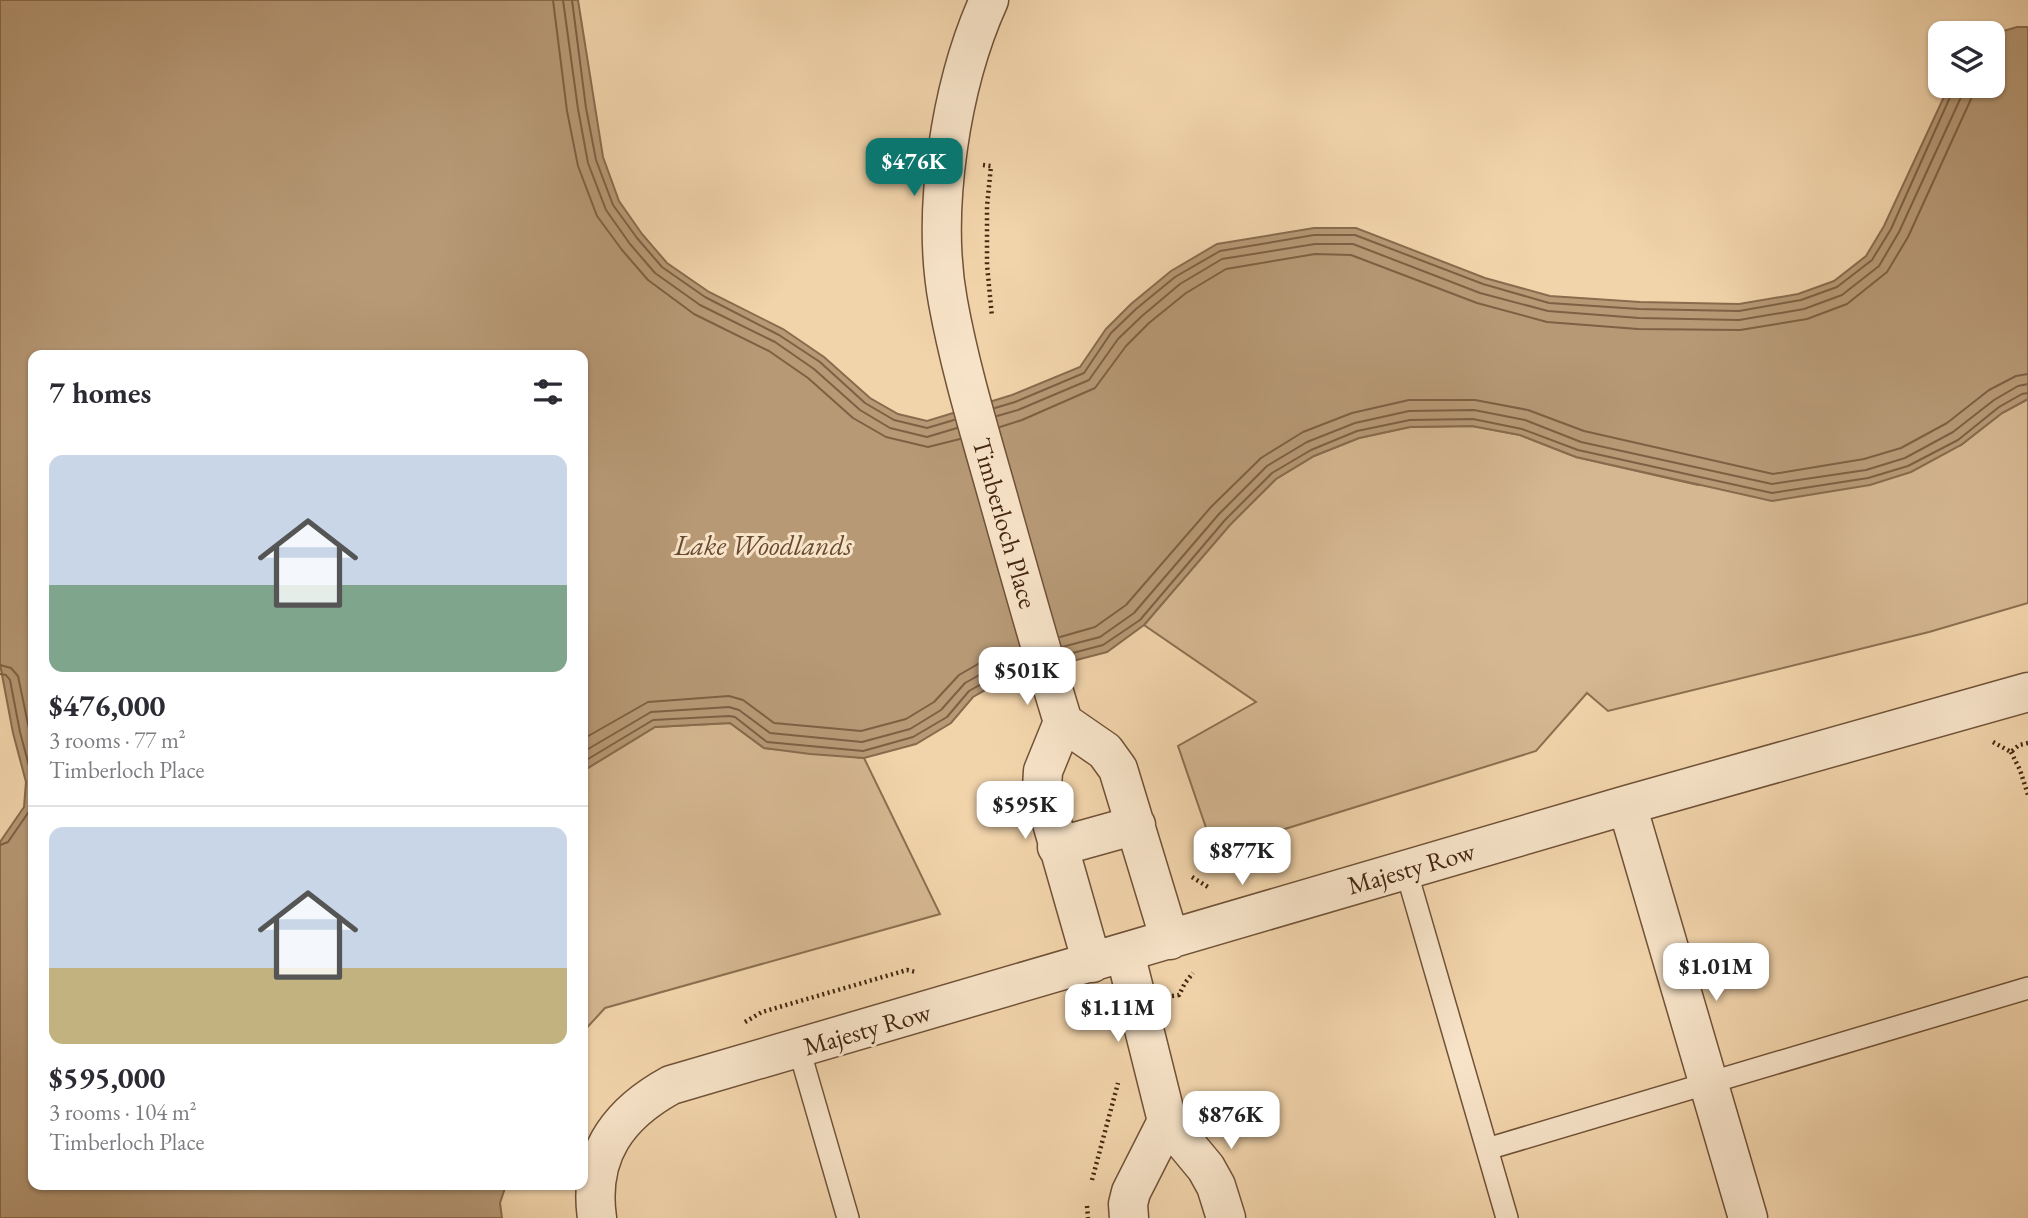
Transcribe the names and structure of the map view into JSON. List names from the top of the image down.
{
  "streets": {
    "street": ["Timberloch Place", "Majesty Row"]
  },
  "water": ["Lake Woodlands"],
  "page": {
    "price": [
      "$476K",
      "$501K",
      "$595K",
      "$877K",
      "$1.01M",
      "$1.11M",
      "$876K"
    ],
    "heading": "7 homes",
    "list": [
      {
        "name": "$476,000",
        "note": "3 rooms · 77 m² · Timberloch Place"
      },
      {
        "name": "$595,000",
        "note": "3 rooms · 104 m² · Timberloch Place"
      }
    ]
  }
}
